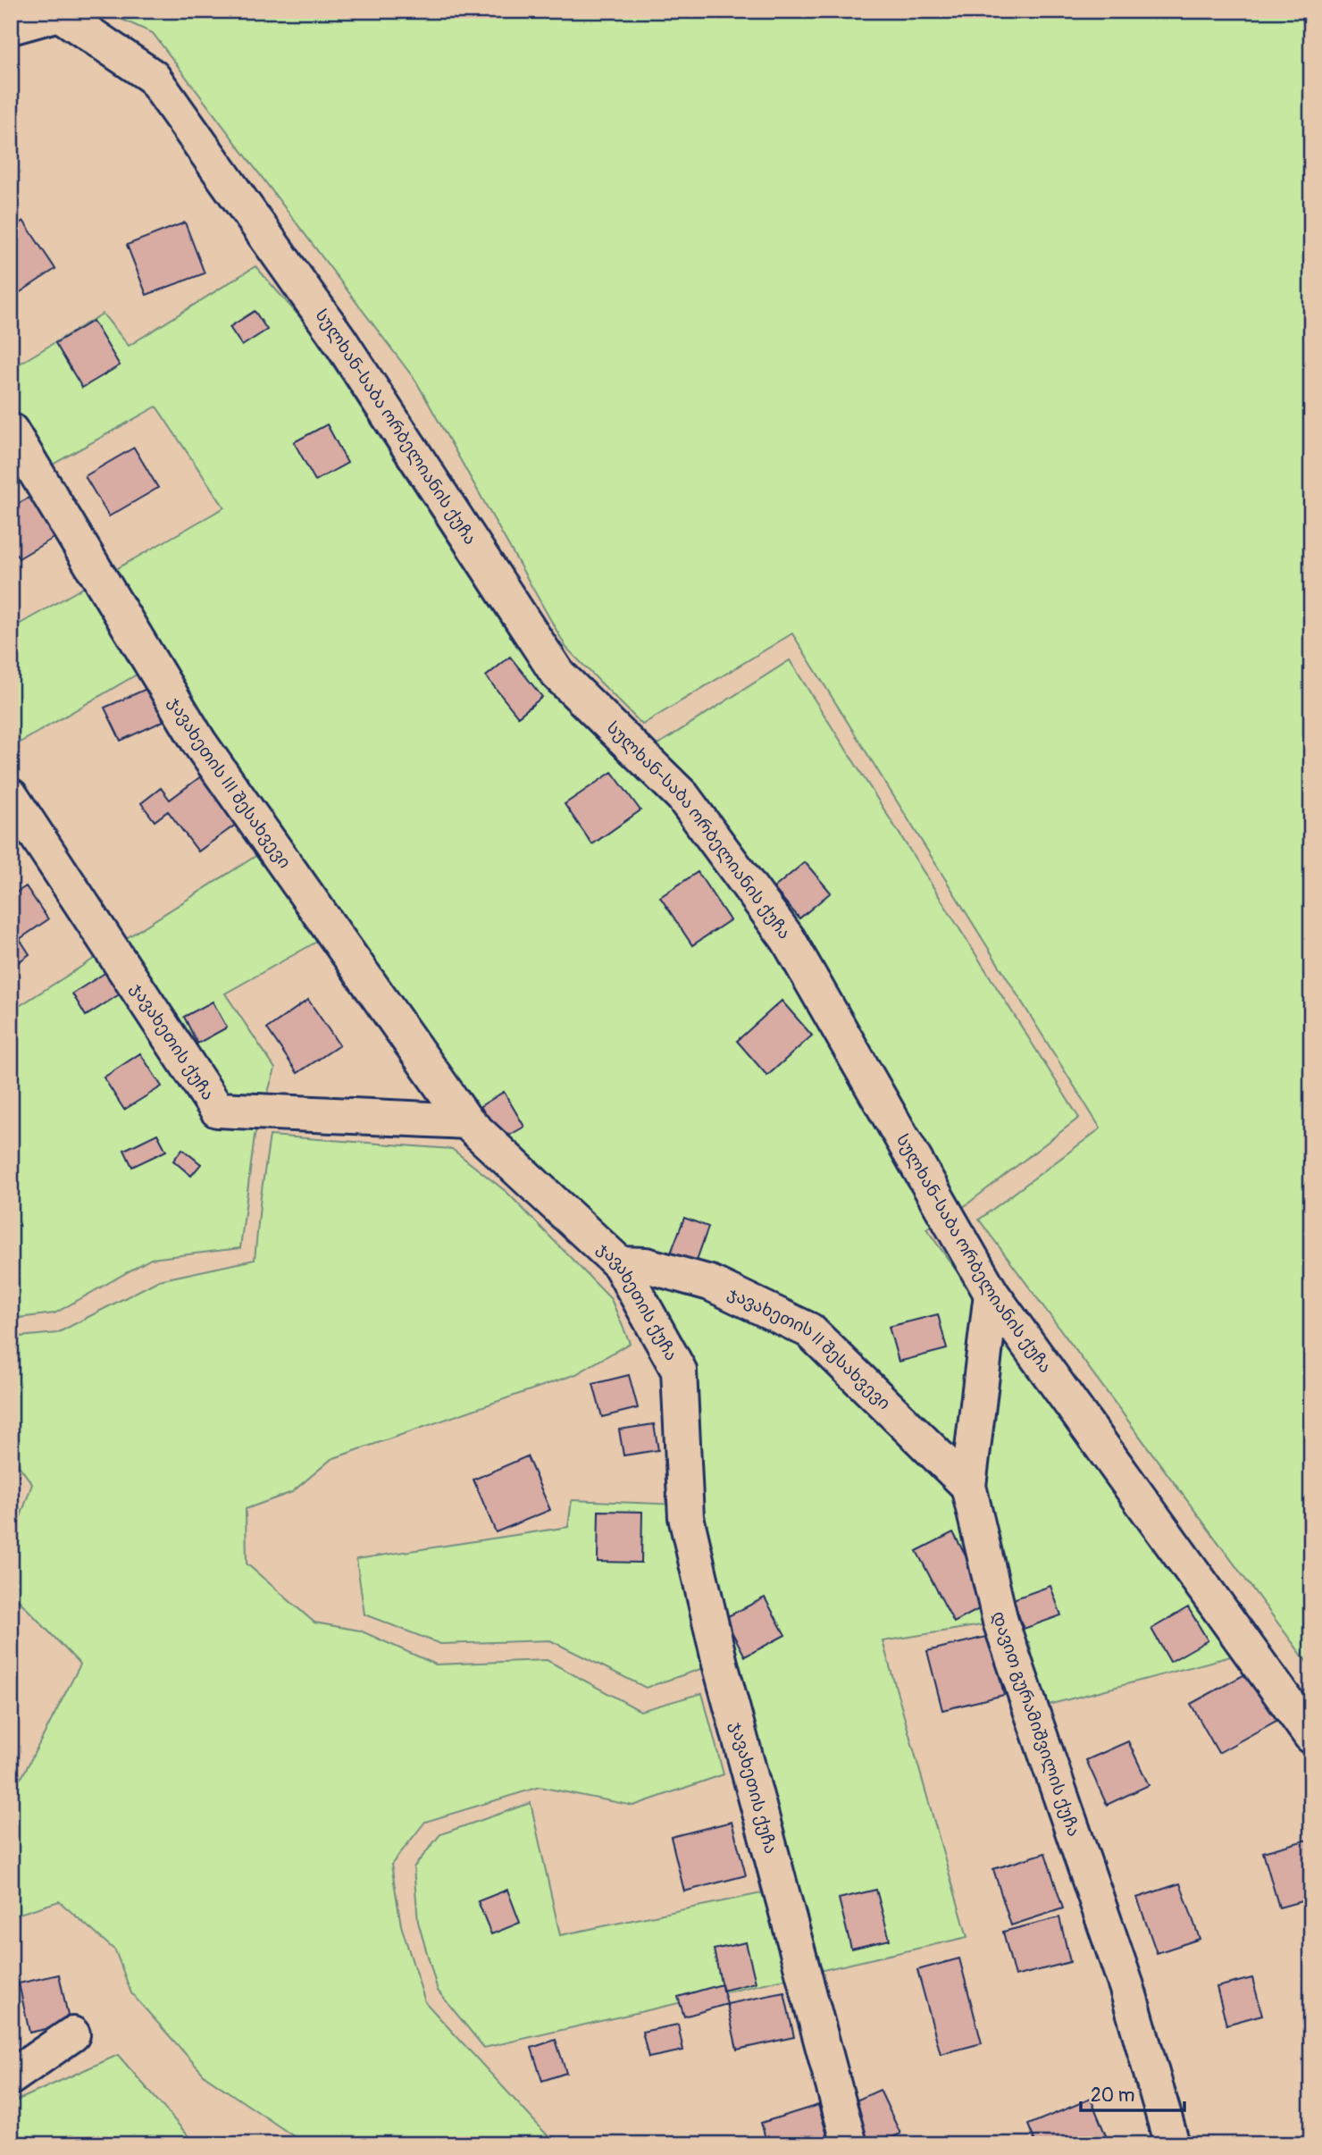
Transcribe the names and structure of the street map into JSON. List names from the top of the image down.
{
  "streets": {
    "street": [
      "სულხან-საბა ორბელიანის ქუჩა",
      "ჯავახეთის III შესახვევი",
      "ჯავახეთის ქუჩა",
      "ჯავახეთის II შესახვევი",
      "დავით გურამიშვილის ქუჩა"
    ]
  },
  "crossings": [
    ["სულხან-საბა ორბელიანის ქუჩა", "დავით გურამიშვილის ქუჩა"],
    ["ჯავახეთის III შესახვევი", "ჯავახეთის ქუჩა"],
    ["ჯავახეთის ქუჩა", "ჯავახეთის II შესახვევი"],
    ["ჯავახეთის II შესახვევი", "დავით გურამიშვილის ქუჩა"]
  ],
  "scale_bar": "20 m"
}
